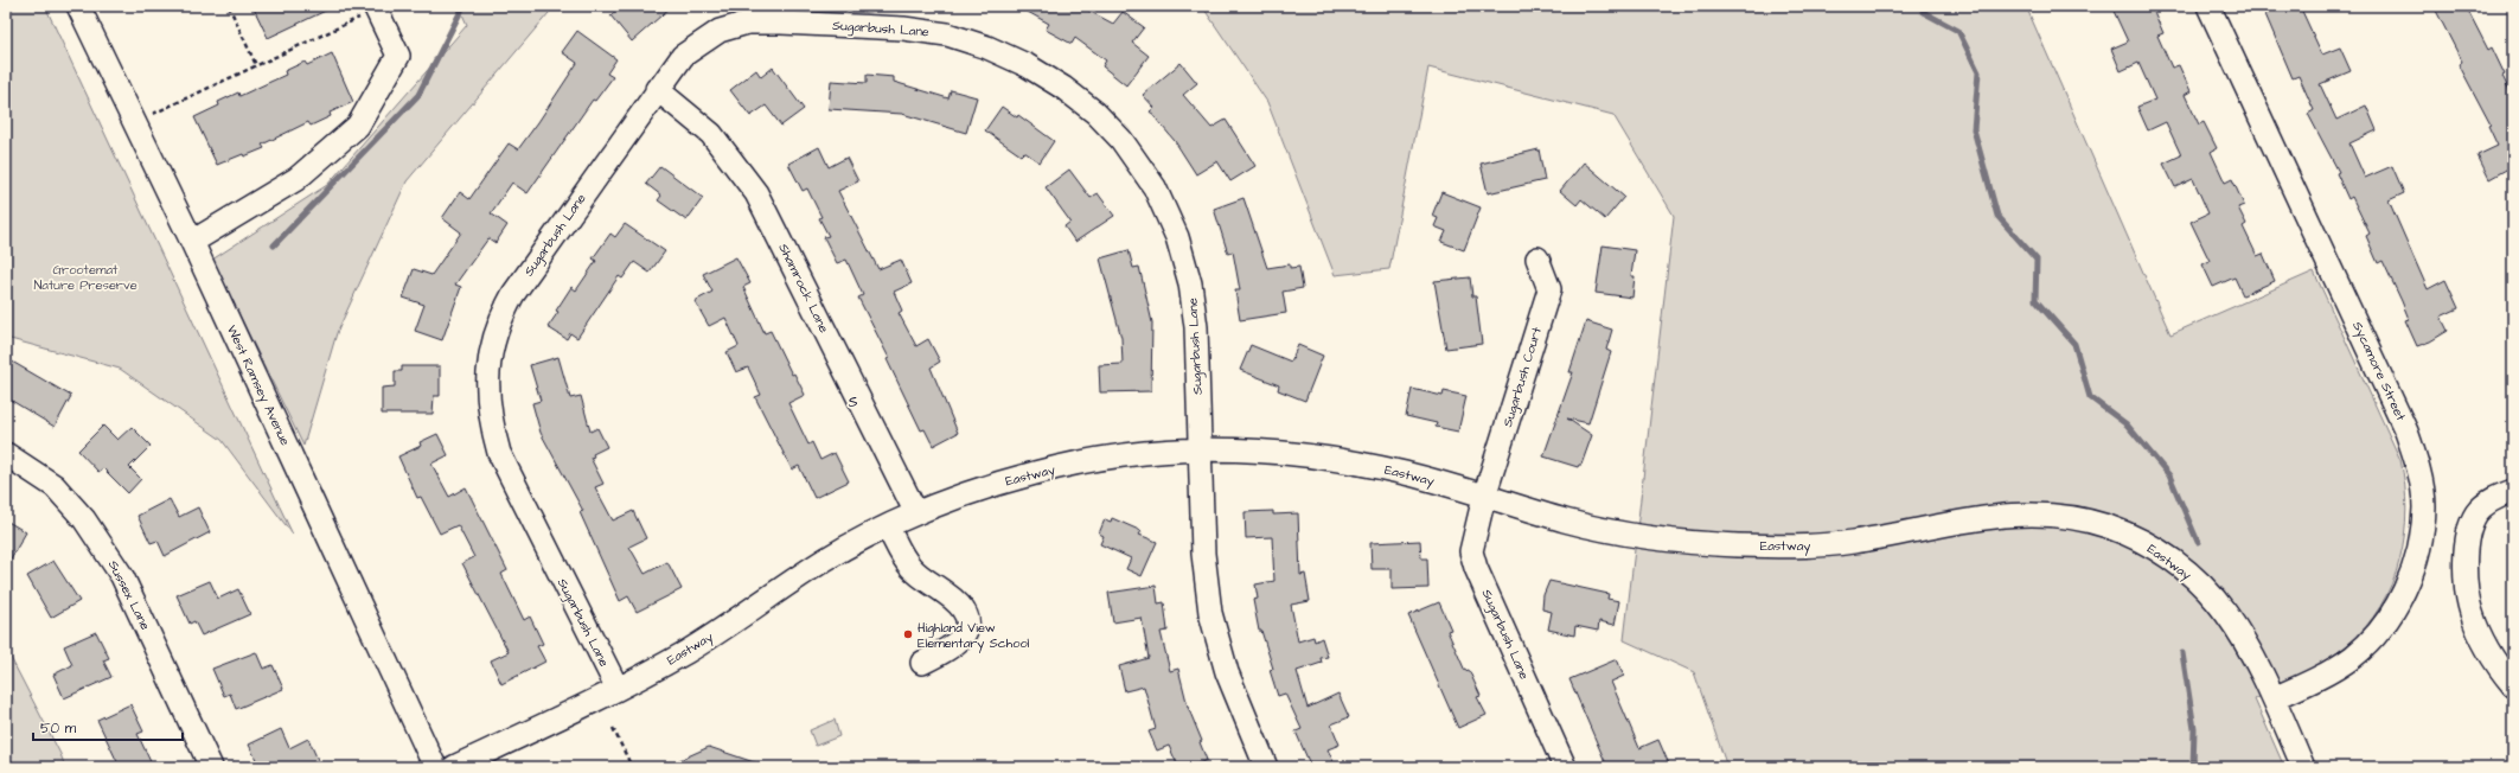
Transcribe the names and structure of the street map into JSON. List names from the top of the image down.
{
  "streets": {
    "street": [
      "Sugarbush Lane",
      "Shamrock Lane",
      "Sycamore Street",
      "Sugarbush Court",
      "West Ramsey Avenue",
      "Eastway",
      "Sussex Lane"
    ]
  },
  "crossings": [
    ["Sugarbush Lane", "Shamrock Lane"],
    ["Sugarbush Lane", "Sugarbush Court"],
    ["Sugarbush Lane", "Eastway"],
    ["Shamrock Lane", "Eastway"],
    ["Sycamore Street", "Eastway"],
    ["Sugarbush Court", "Eastway"]
  ],
  "districts": ["S"],
  "parks": ["Grootemat Nature Preserve"],
  "places": ["Highland View Elementary School"],
  "scale_bar": "50 m"
}
